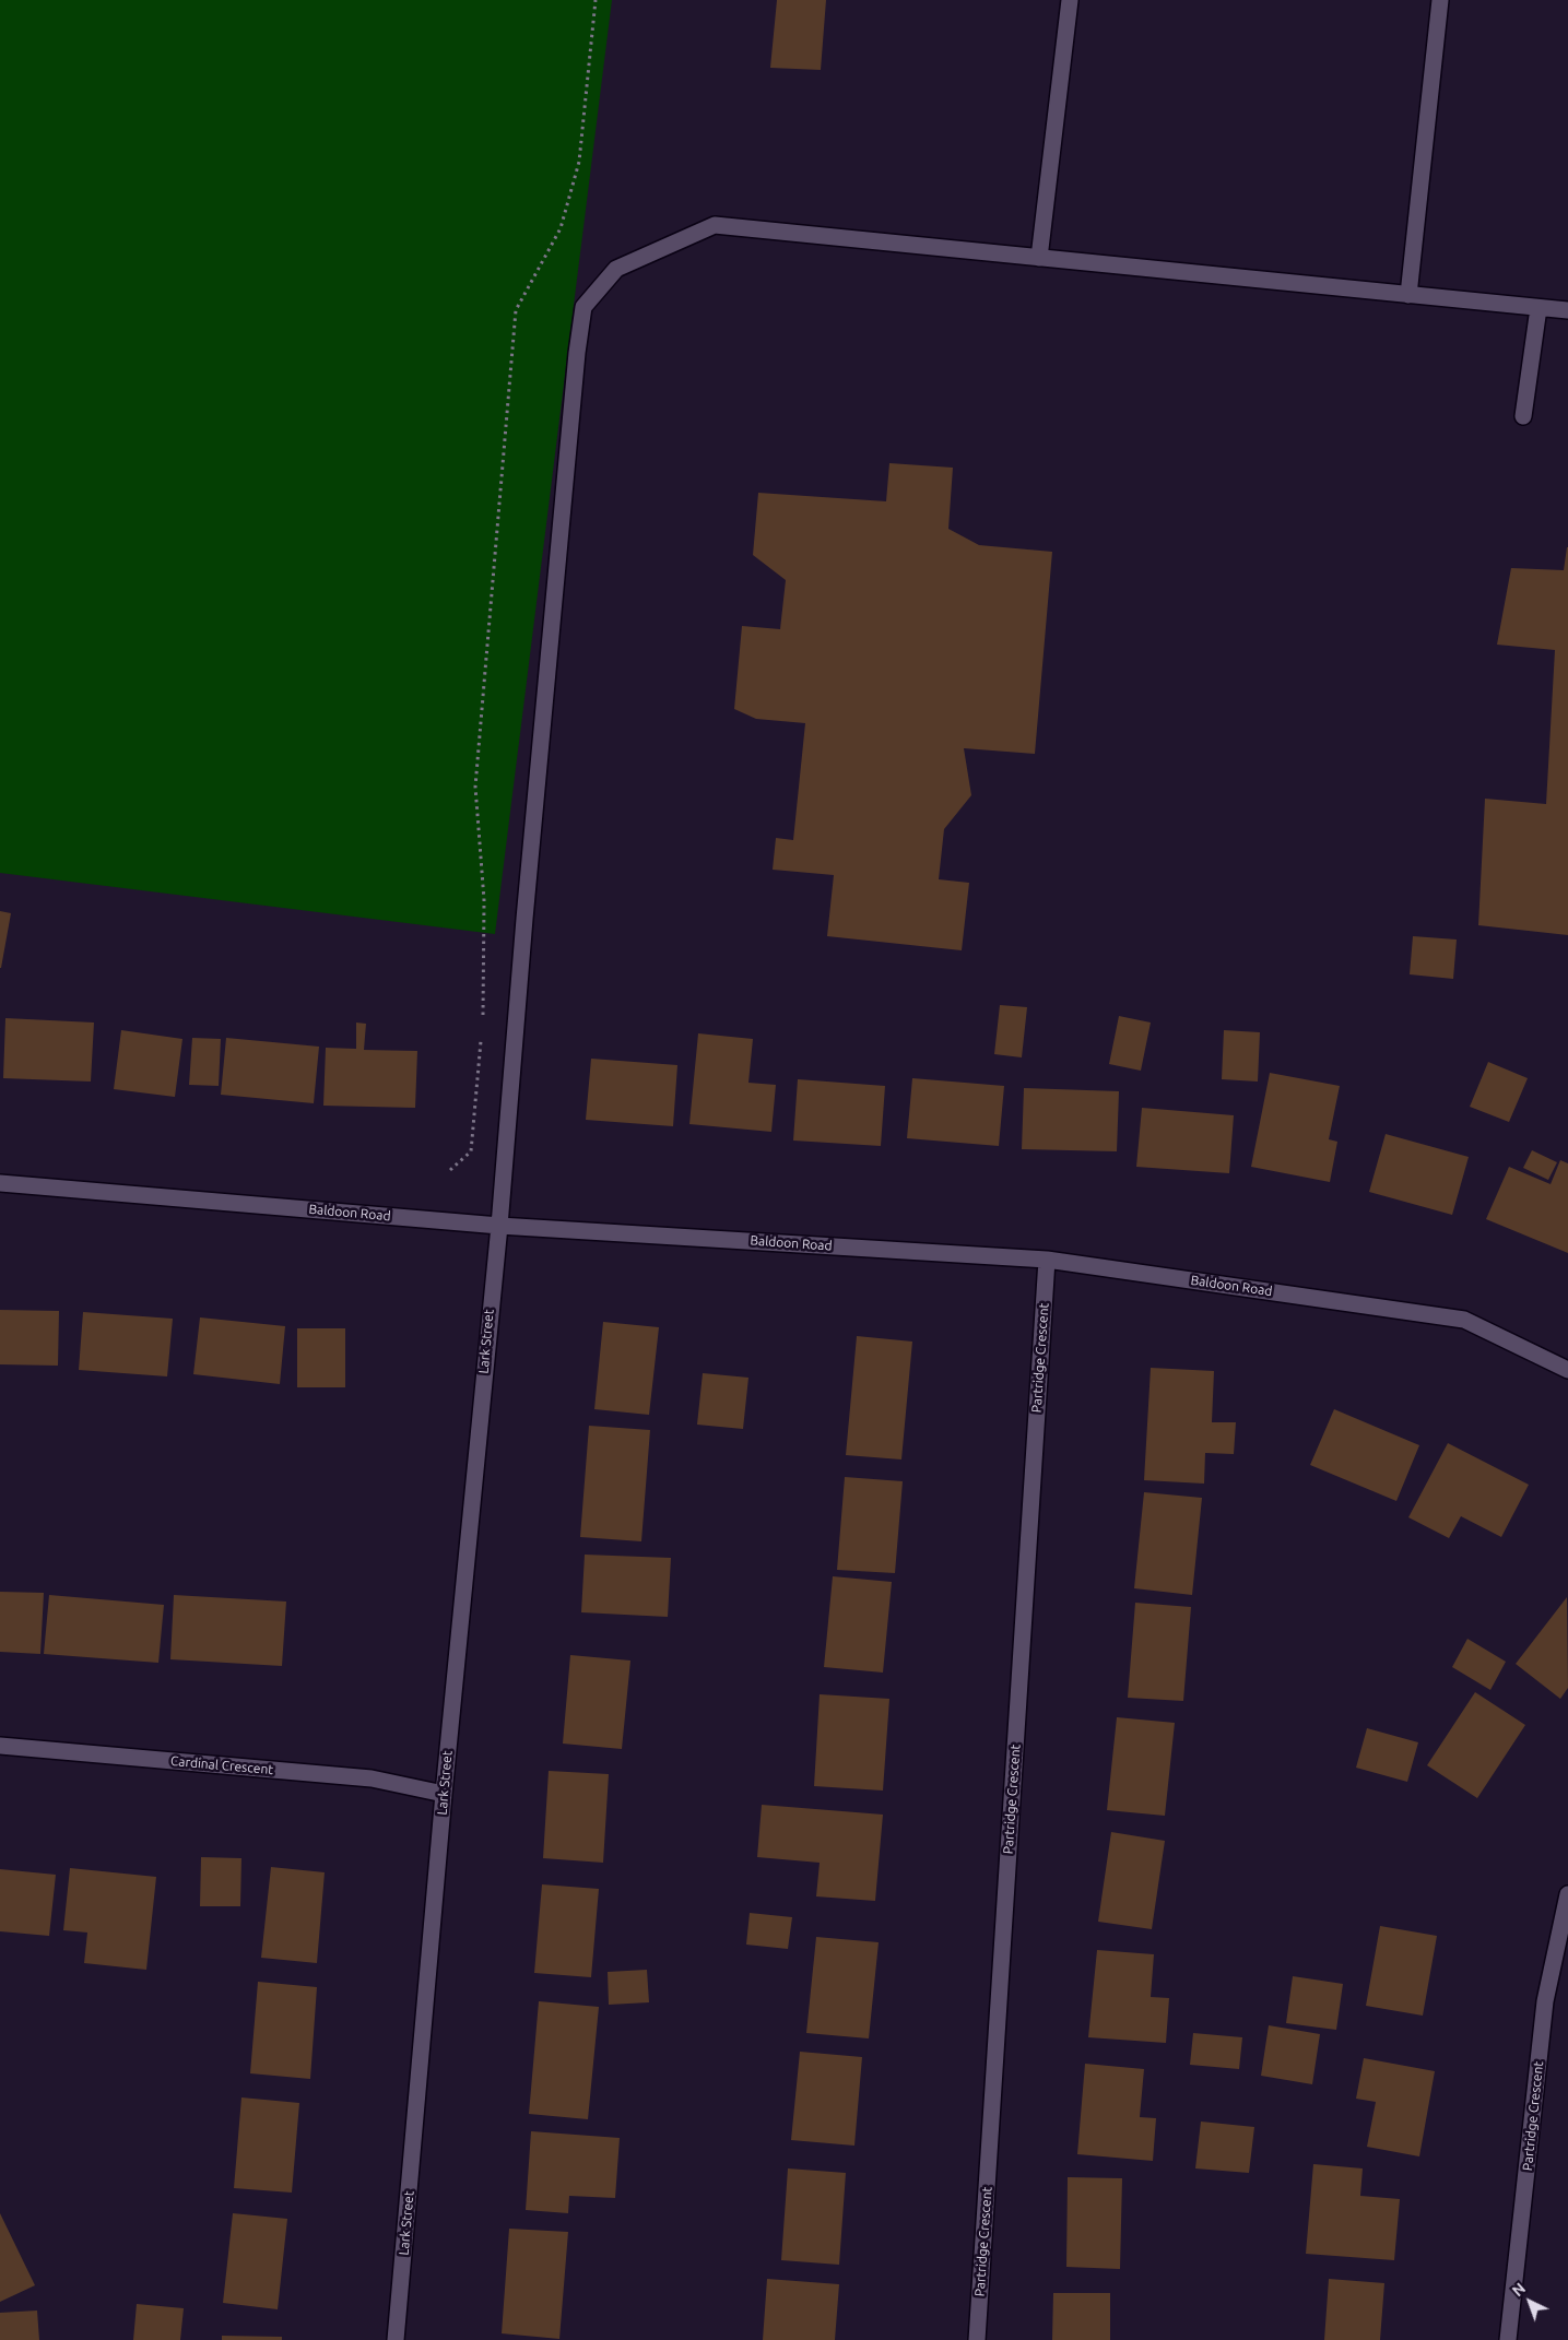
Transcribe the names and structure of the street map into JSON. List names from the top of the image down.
{
  "streets": {
    "street": [
      "Baldoon Road",
      "Lark Street",
      "Partridge Crescent",
      "Cardinal Crescent"
    ]
  },
  "crossings": [
    ["Baldoon Road", "Lark Street"],
    ["Baldoon Road", "Partridge Crescent"],
    ["Lark Street", "Cardinal Crescent"]
  ],
  "north": "top left"
}
